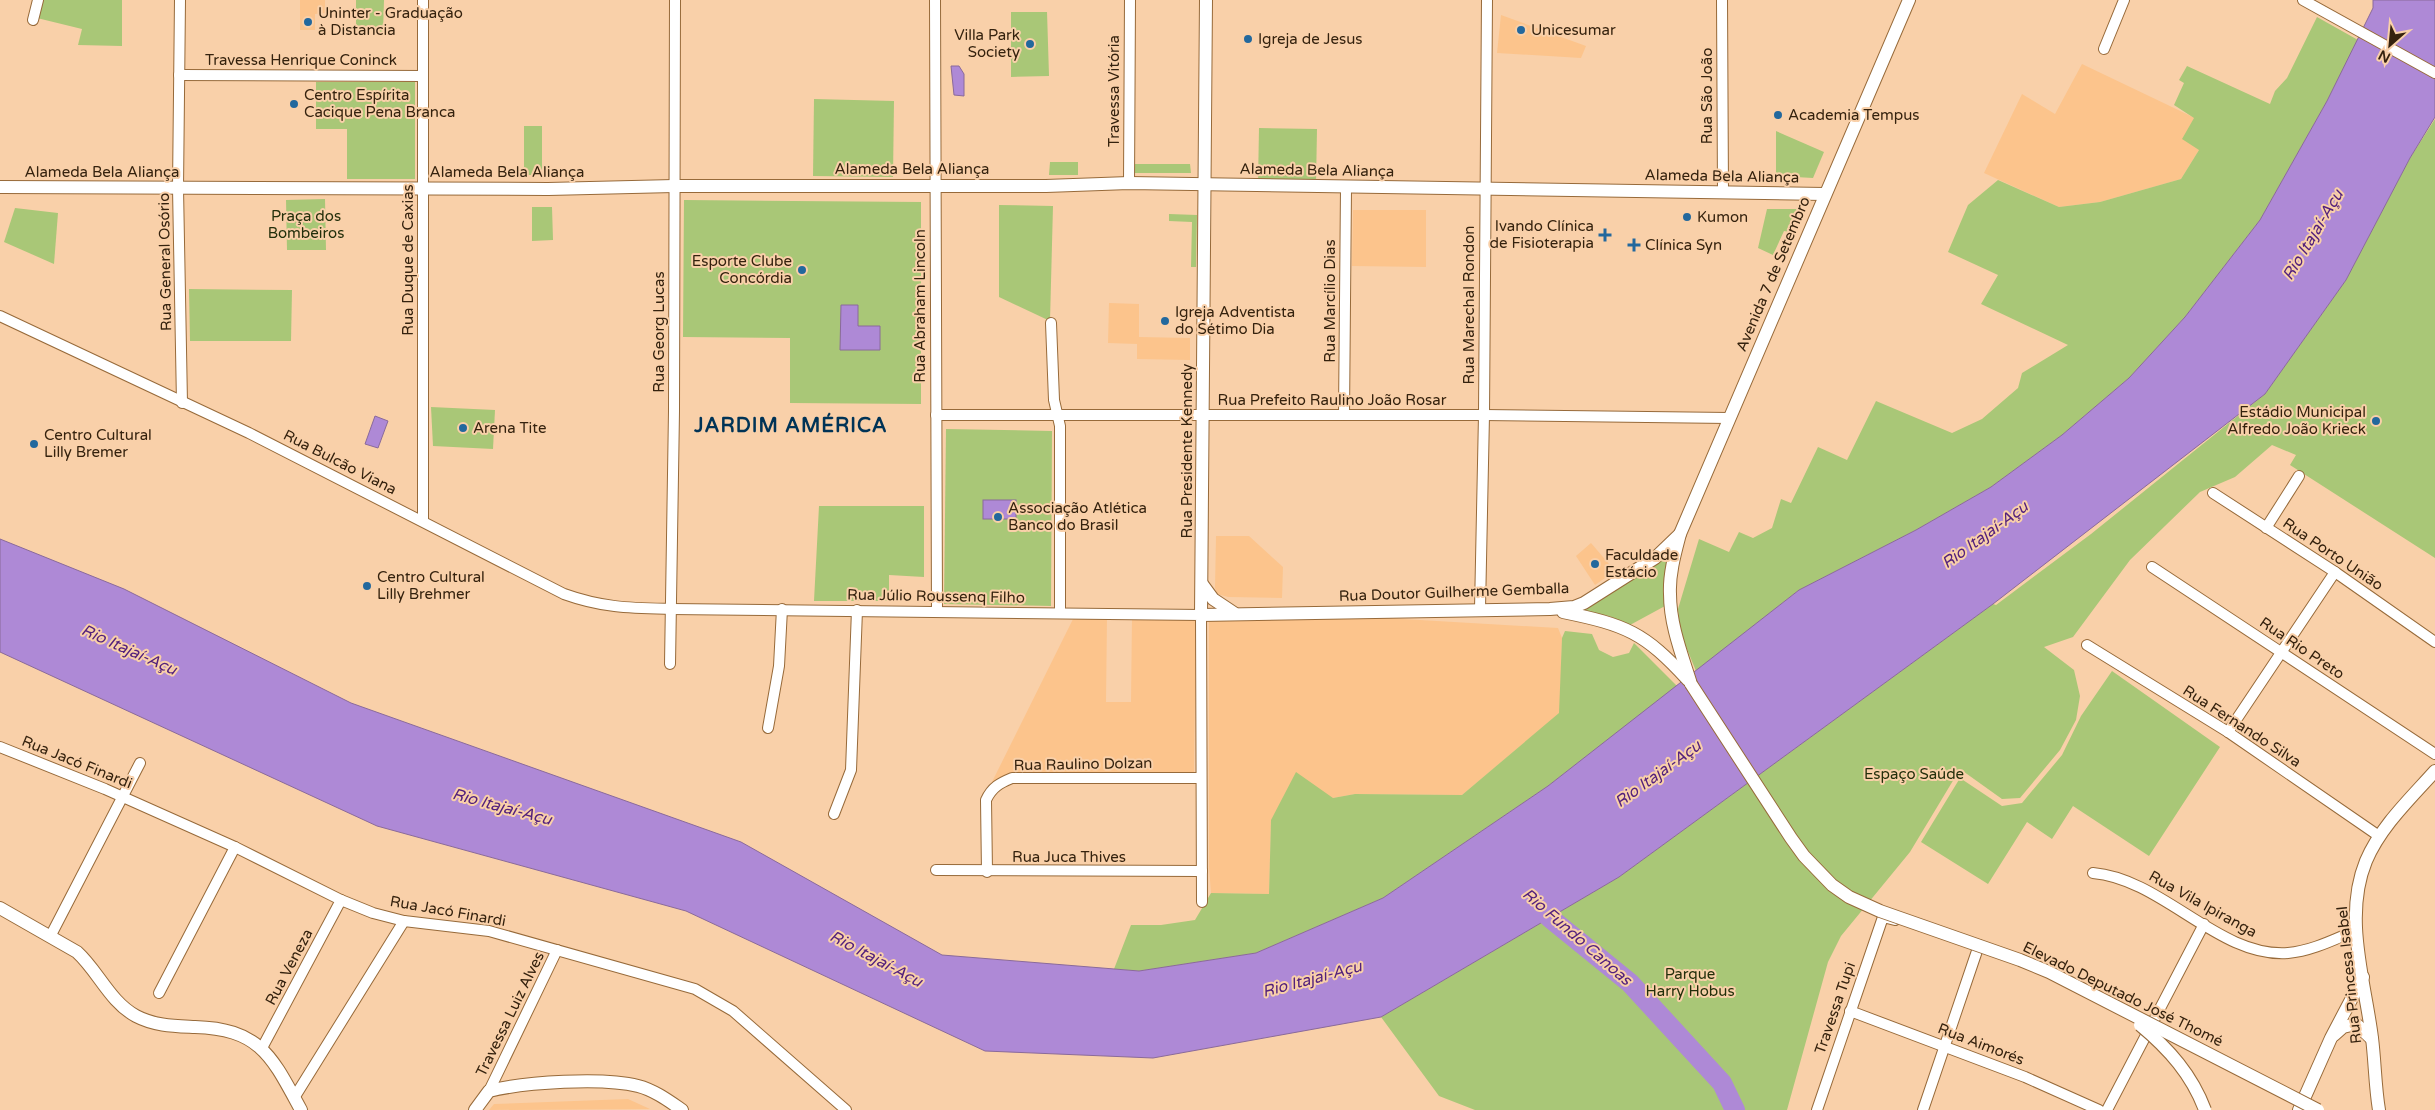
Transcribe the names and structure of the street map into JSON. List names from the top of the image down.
{
  "streets": {
    "street": [
      "Travessa Henrique Coninck",
      "Travessa Vitória",
      "Rua São João",
      "Alameda Bela Aliança",
      "Rua Duque de Caxias",
      "Rua General Osório",
      "Avenida 7 de Setembro",
      "Rua Marcílio Dias",
      "Rua Marechal Rondon",
      "Rua Abraham Lincoln",
      "Rua Georg Lucas",
      "Rua Prefeito Raulino João Rosar",
      "Rua Presidente Kennedy",
      "Rua Bulcão Viana",
      "Rua Porto União",
      "Rua Doutor Guilherme Gemballa",
      "Rua Júlio Roussenq Filho",
      "Rua Rio Preto",
      "Rua Fernando Silva",
      "Rua Jacó Finardi",
      "Rua Raulino Dolzan",
      "Rua Juca Thives",
      "Rua Vila Ipiranga",
      "Rua Veneza",
      "Rua Princesa Isabel",
      "Elevado Deputado José Thomé",
      "Travessa Tupi",
      "Travessa Luiz Alves",
      "Rua Aimorés"
    ]
  },
  "crossings": [
    ["Travessa Henrique Coninck", "Rua Duque de Caxias"],
    ["Travessa Henrique Coninck", "Rua General Osório"],
    ["Travessa Vitória", "Alameda Bela Aliança"],
    ["Rua São João", "Alameda Bela Aliança"],
    ["Alameda Bela Aliança", "Rua Duque de Caxias"],
    ["Alameda Bela Aliança", "Rua General Osório"],
    ["Alameda Bela Aliança", "Avenida 7 de Setembro"],
    ["Alameda Bela Aliança", "Rua Marcílio Dias"],
    ["Alameda Bela Aliança", "Rua Marechal Rondon"],
    ["Alameda Bela Aliança", "Rua Abraham Lincoln"],
    ["Alameda Bela Aliança", "Rua Georg Lucas"],
    ["Alameda Bela Aliança", "Rua Presidente Kennedy"],
    ["Rua Duque de Caxias", "Rua Bulcão Viana"],
    ["Rua General Osório", "Rua Bulcão Viana"],
    ["Avenida 7 de Setembro", "Rua Prefeito Raulino João Rosar"],
    ["Avenida 7 de Setembro", "Rua Doutor Guilherme Gemballa"],
    ["Avenida 7 de Setembro", "Elevado Deputado José Thomé"],
    ["Rua Marcílio Dias", "Rua Prefeito Raulino João Rosar"],
    ["Rua Marechal Rondon", "Rua Prefeito Raulino João Rosar"],
    ["Rua Marechal Rondon", "Rua Doutor Guilherme Gemballa"],
    ["Rua Abraham Lincoln", "Rua Prefeito Raulino João Rosar"],
    ["Rua Abraham Lincoln", "Rua Júlio Roussenq Filho"],
    ["Rua Georg Lucas", "Rua Bulcão Viana"],
    ["Rua Georg Lucas", "Rua Júlio Roussenq Filho"],
    ["Rua Prefeito Raulino João Rosar", "Rua Presidente Kennedy"],
    ["Rua Presidente Kennedy", "Rua Doutor Guilherme Gemballa"],
    ["Rua Presidente Kennedy", "Rua Júlio Roussenq Filho"],
    ["Rua Presidente Kennedy", "Rua Raulino Dolzan"],
    ["Rua Presidente Kennedy", "Rua Juca Thives"],
    ["Rua Bulcão Viana", "Rua Júlio Roussenq Filho"],
    ["Rua Doutor Guilherme Gemballa", "Rua Júlio Roussenq Filho"],
    ["Rua Doutor Guilherme Gemballa", "Elevado Deputado José Thomé"],
    ["Rua Fernando Silva", "Rua Princesa Isabel"],
    ["Rua Jacó Finardi", "Rua Veneza"],
    ["Rua Jacó Finardi", "Travessa Luiz Alves"],
    ["Rua Raulino Dolzan", "Rua Juca Thives"],
    ["Rua Vila Ipiranga", "Rua Princesa Isabel"],
    ["Travessa Tupi", "Rua Aimorés"]
  ],
  "districts": ["JARDIM AMÉRICA"],
  "water": ["Rio Itajaí-Açu", "Rio Fundo Canoas"],
  "parks": ["Praça dos Bombeiros", "Espaço Saúde", "Parque Harry Hobus"],
  "places": {
    "other": [
      "Uninter - Graduação à Distancia",
      "Unicesumar",
      "Igreja de Jesus",
      "Villa Park Society",
      "Centro Espírita Cacique Pena Branca",
      "Academia Tempus",
      "Kumon",
      "Esporte Clube Concórdia",
      "Igreja Adventista do Sétimo Dia",
      "Estádio Municipal Alfredo João Krieck",
      "Arena Tite",
      "Centro Cultural Lilly Bremer",
      "Associação Atlética Banco do Brasil",
      "Faculdade Estácio",
      "Centro Cultural Lilly Brehmer"
    ],
    "health": ["Ivando Clínica de Fisioterapia", "Clínica Syn"]
  },
  "north": "bottom left"
}
